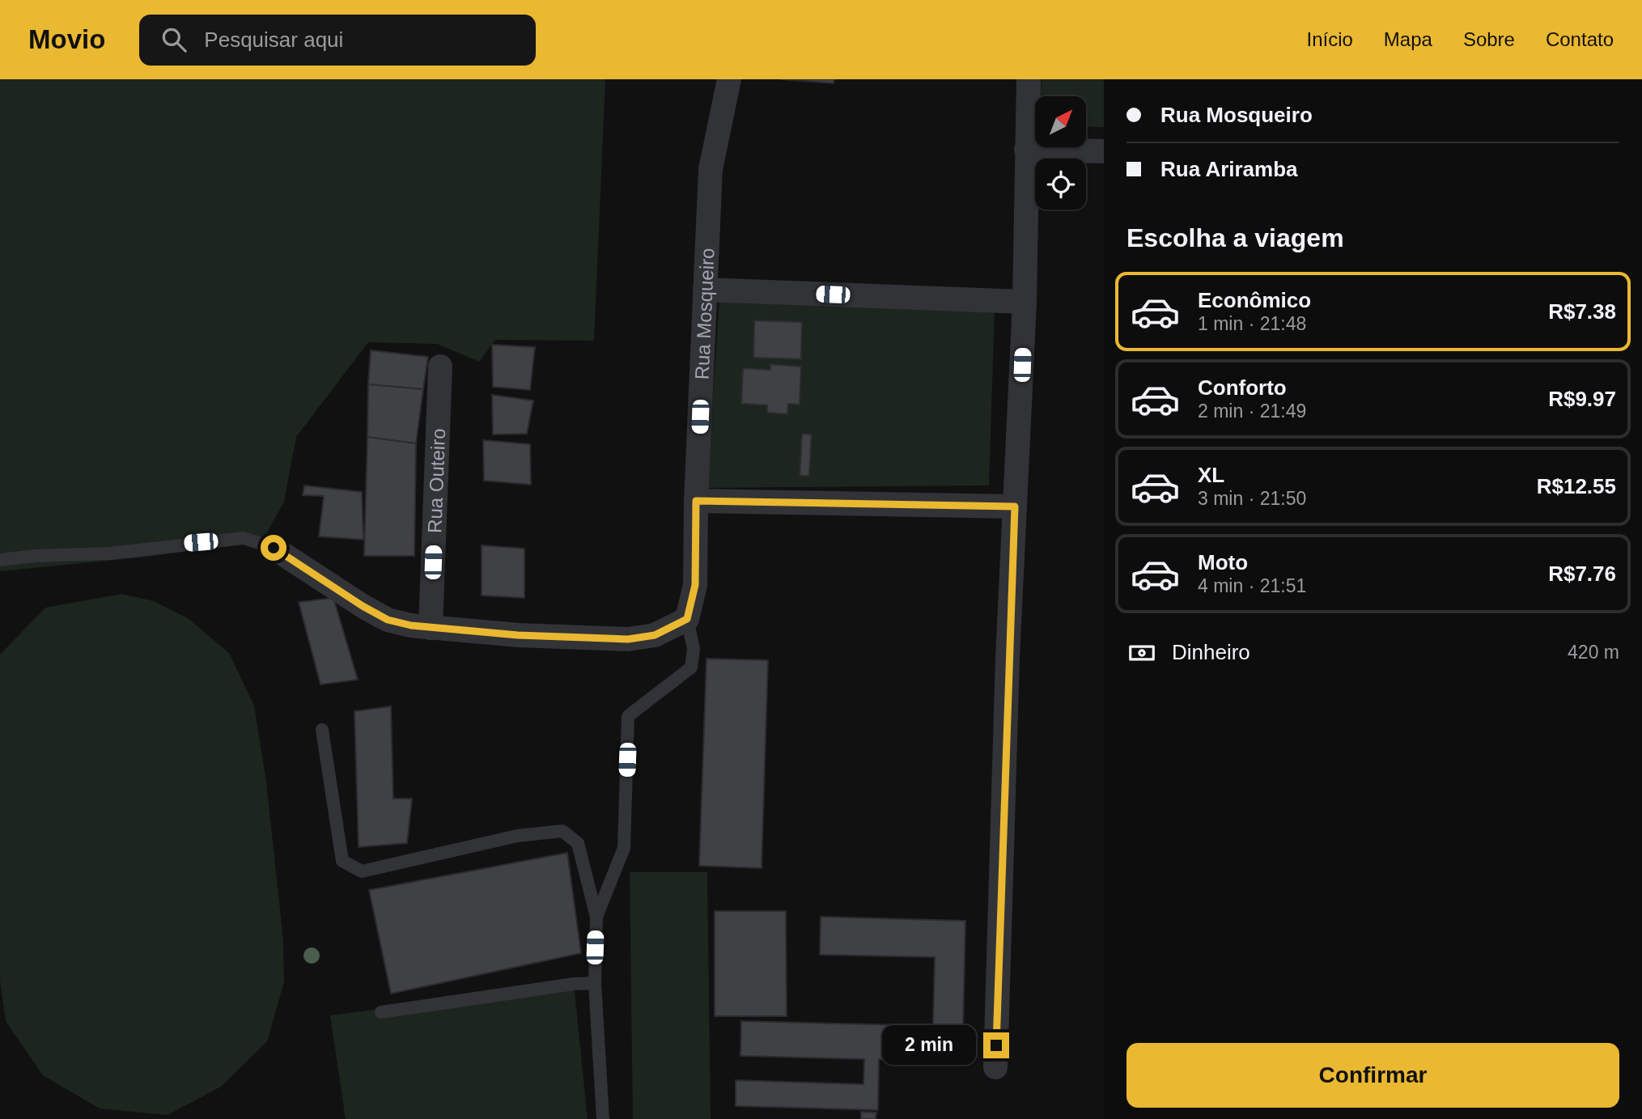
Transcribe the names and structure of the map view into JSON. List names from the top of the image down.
{
  "streets": {
    "street": ["Rua Mosqueiro", "Rua Outeiro"]
  },
  "north": "top right",
  "page": {
    "header": "Movio",
    "search": "Pesquisar aqui",
    "nav": [
      "Início",
      "Mapa",
      "Sobre",
      "Contato"
    ],
    "banner": ["Rua Mosqueiro", "Rua Ariramba"],
    "heading": "Escolha a viagem",
    "list": [
      {
        "name": "Econômico",
        "note": "1 min · 21:48",
        "value": "R$7.38"
      },
      {
        "name": "Conforto",
        "note": "2 min · 21:49",
        "value": "R$9.97"
      },
      {
        "name": "XL",
        "note": "3 min · 21:50",
        "value": "R$12.55"
      },
      {
        "name": "Moto",
        "note": "4 min · 21:51",
        "value": "R$7.76"
      }
    ],
    "pay": ["Dinheiro", "420 m"],
    "bubble": "2 min",
    "buttons": "Confirmar"
  }
}
